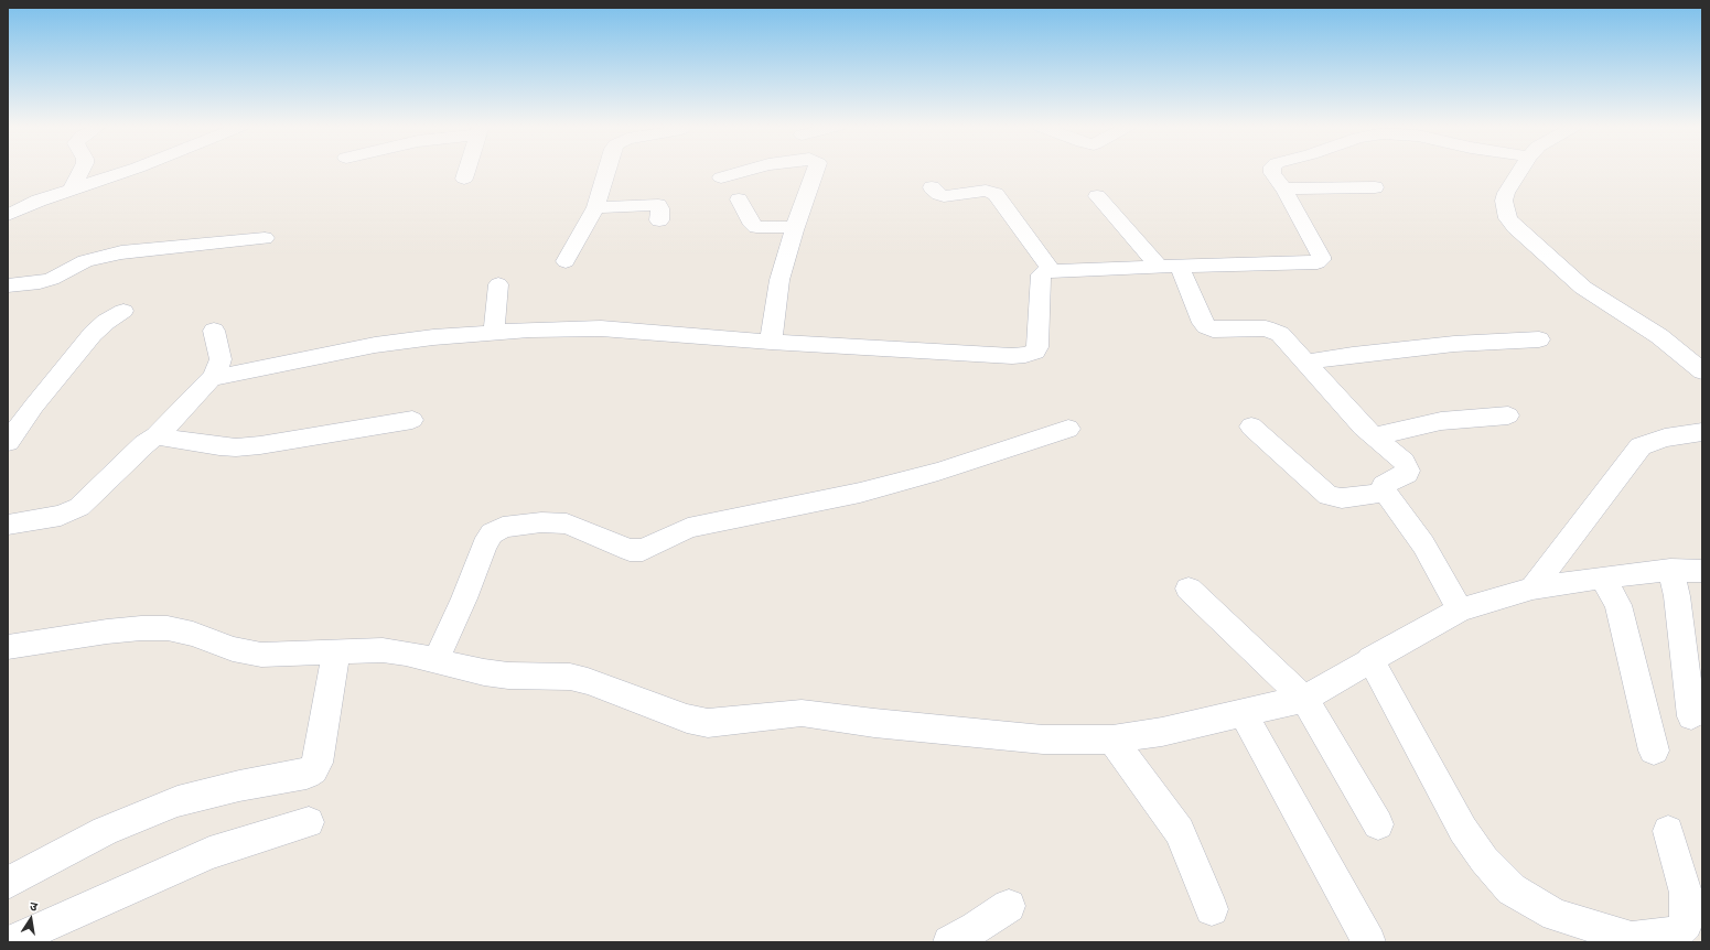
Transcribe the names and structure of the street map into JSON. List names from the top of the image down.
{
  "north": "top"
}
